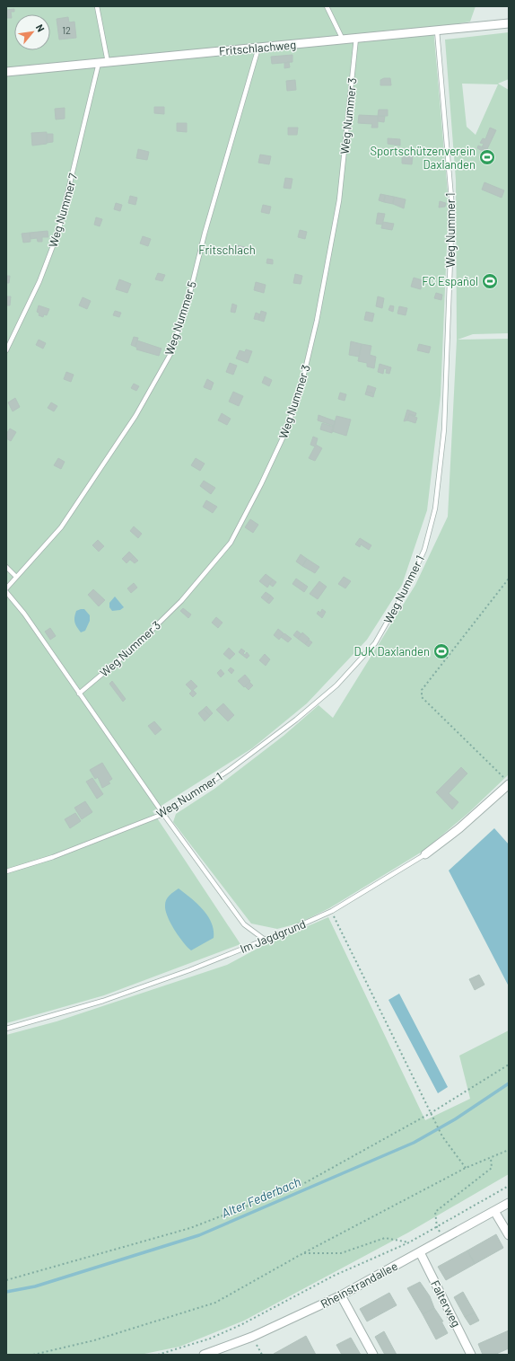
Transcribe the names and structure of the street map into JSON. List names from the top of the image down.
{
  "streets": {
    "street": [
      "Fritschlachweg",
      "Im Jagdgrund",
      "Rheinstrandallee",
      "Falterweg"
    ],
    "lane": [
      "Weg Nummer 3",
      "Weg Nummer 7",
      "Weg Nummer 1",
      "Weg Nummer 5"
    ]
  },
  "crossings": [
    ["Fritschlachweg", "Weg Nummer 3"],
    ["Fritschlachweg", "Weg Nummer 7"],
    ["Fritschlachweg", "Weg Nummer 1"],
    ["Fritschlachweg", "Weg Nummer 5"],
    ["Rheinstrandallee", "Falterweg"]
  ],
  "water": ["Alter Federbach"],
  "parks": ["Fritschlach"],
  "places": {
    "sports": ["Sportschützenverein Daxlanden", "FC Español", "DJK Daxlanden"]
  },
  "house_numbers": ["12"],
  "north": "top right"
}
